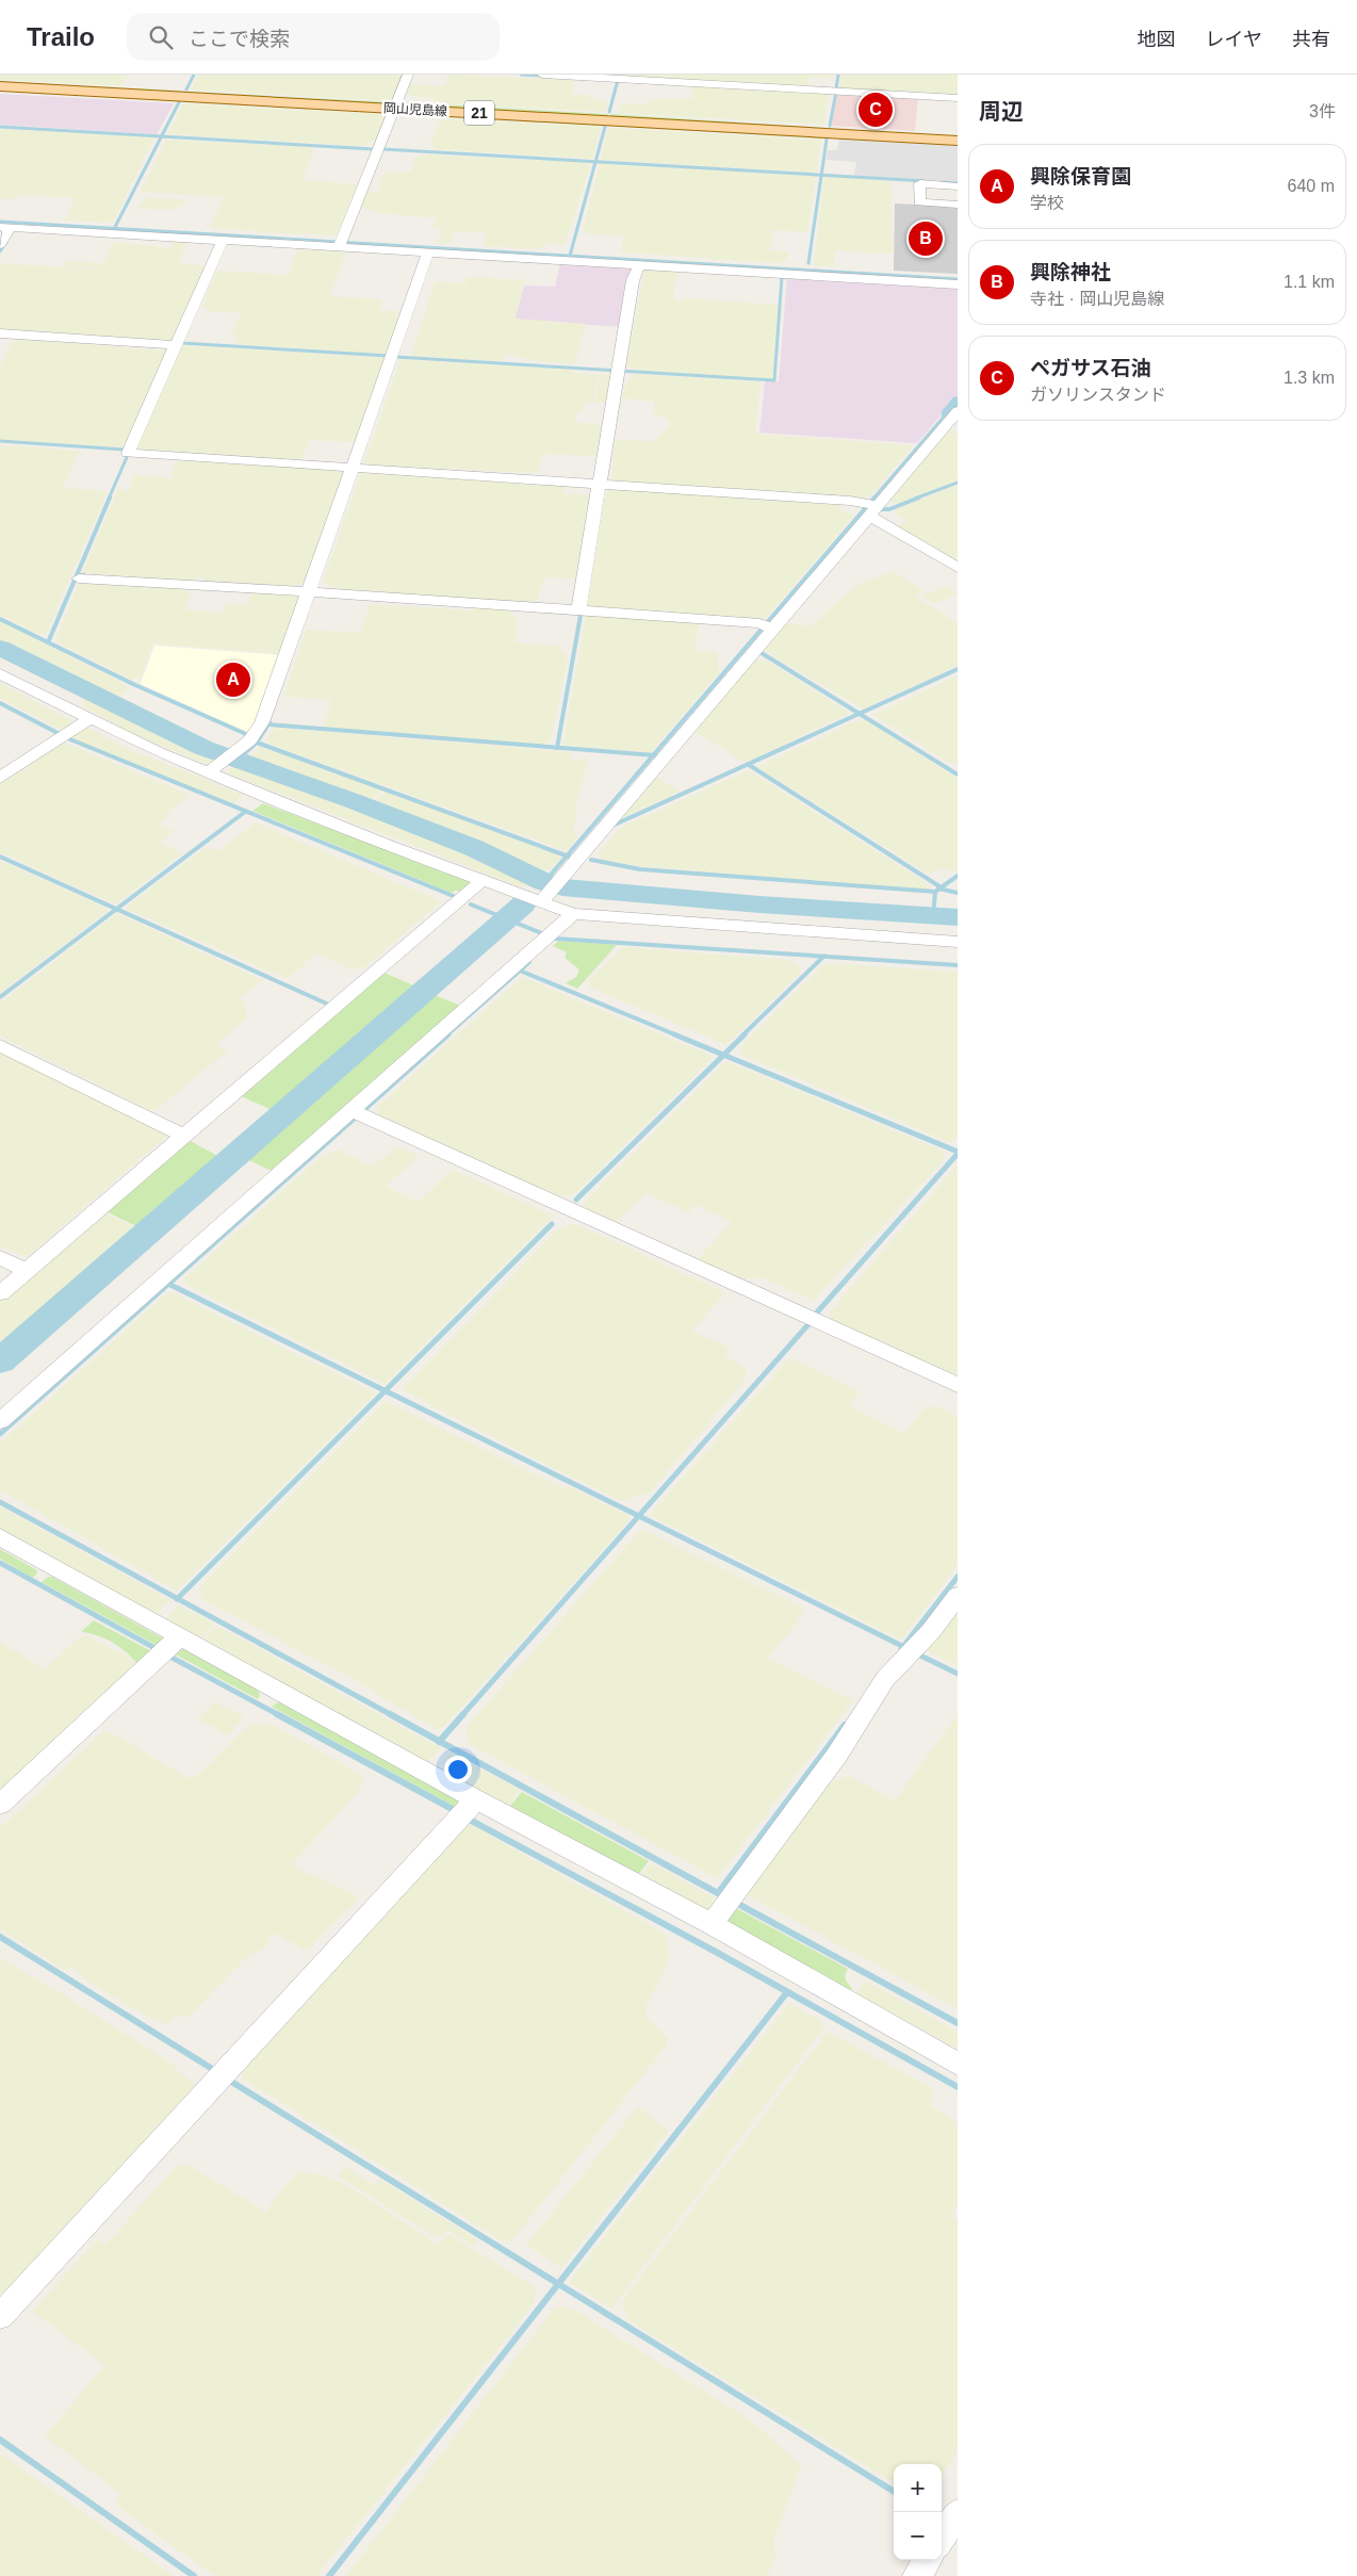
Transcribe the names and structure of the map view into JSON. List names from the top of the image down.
{
  "streets": {
    "main road": ["岡山児島線", "21"]
  },
  "page": {
    "header": "Trailo",
    "search": "ここで検索",
    "nav": ["地図", "レイヤ", "共有"],
    "heading": ["周辺", "3件"],
    "pins": ["C", "B", "A"],
    "list": [
      {
        "mark": "A",
        "name": "興除保育園",
        "note": "学校",
        "value": "640 m"
      },
      {
        "mark": "B",
        "name": "興除神社",
        "note": "寺社 · 岡山児島線",
        "value": "1.1 km"
      },
      {
        "mark": "C",
        "name": "ペガサス石油",
        "note": "ガソリンスタンド",
        "value": "1.3 km"
      }
    ],
    "map_buttons": ["+", "−"]
  }
}
